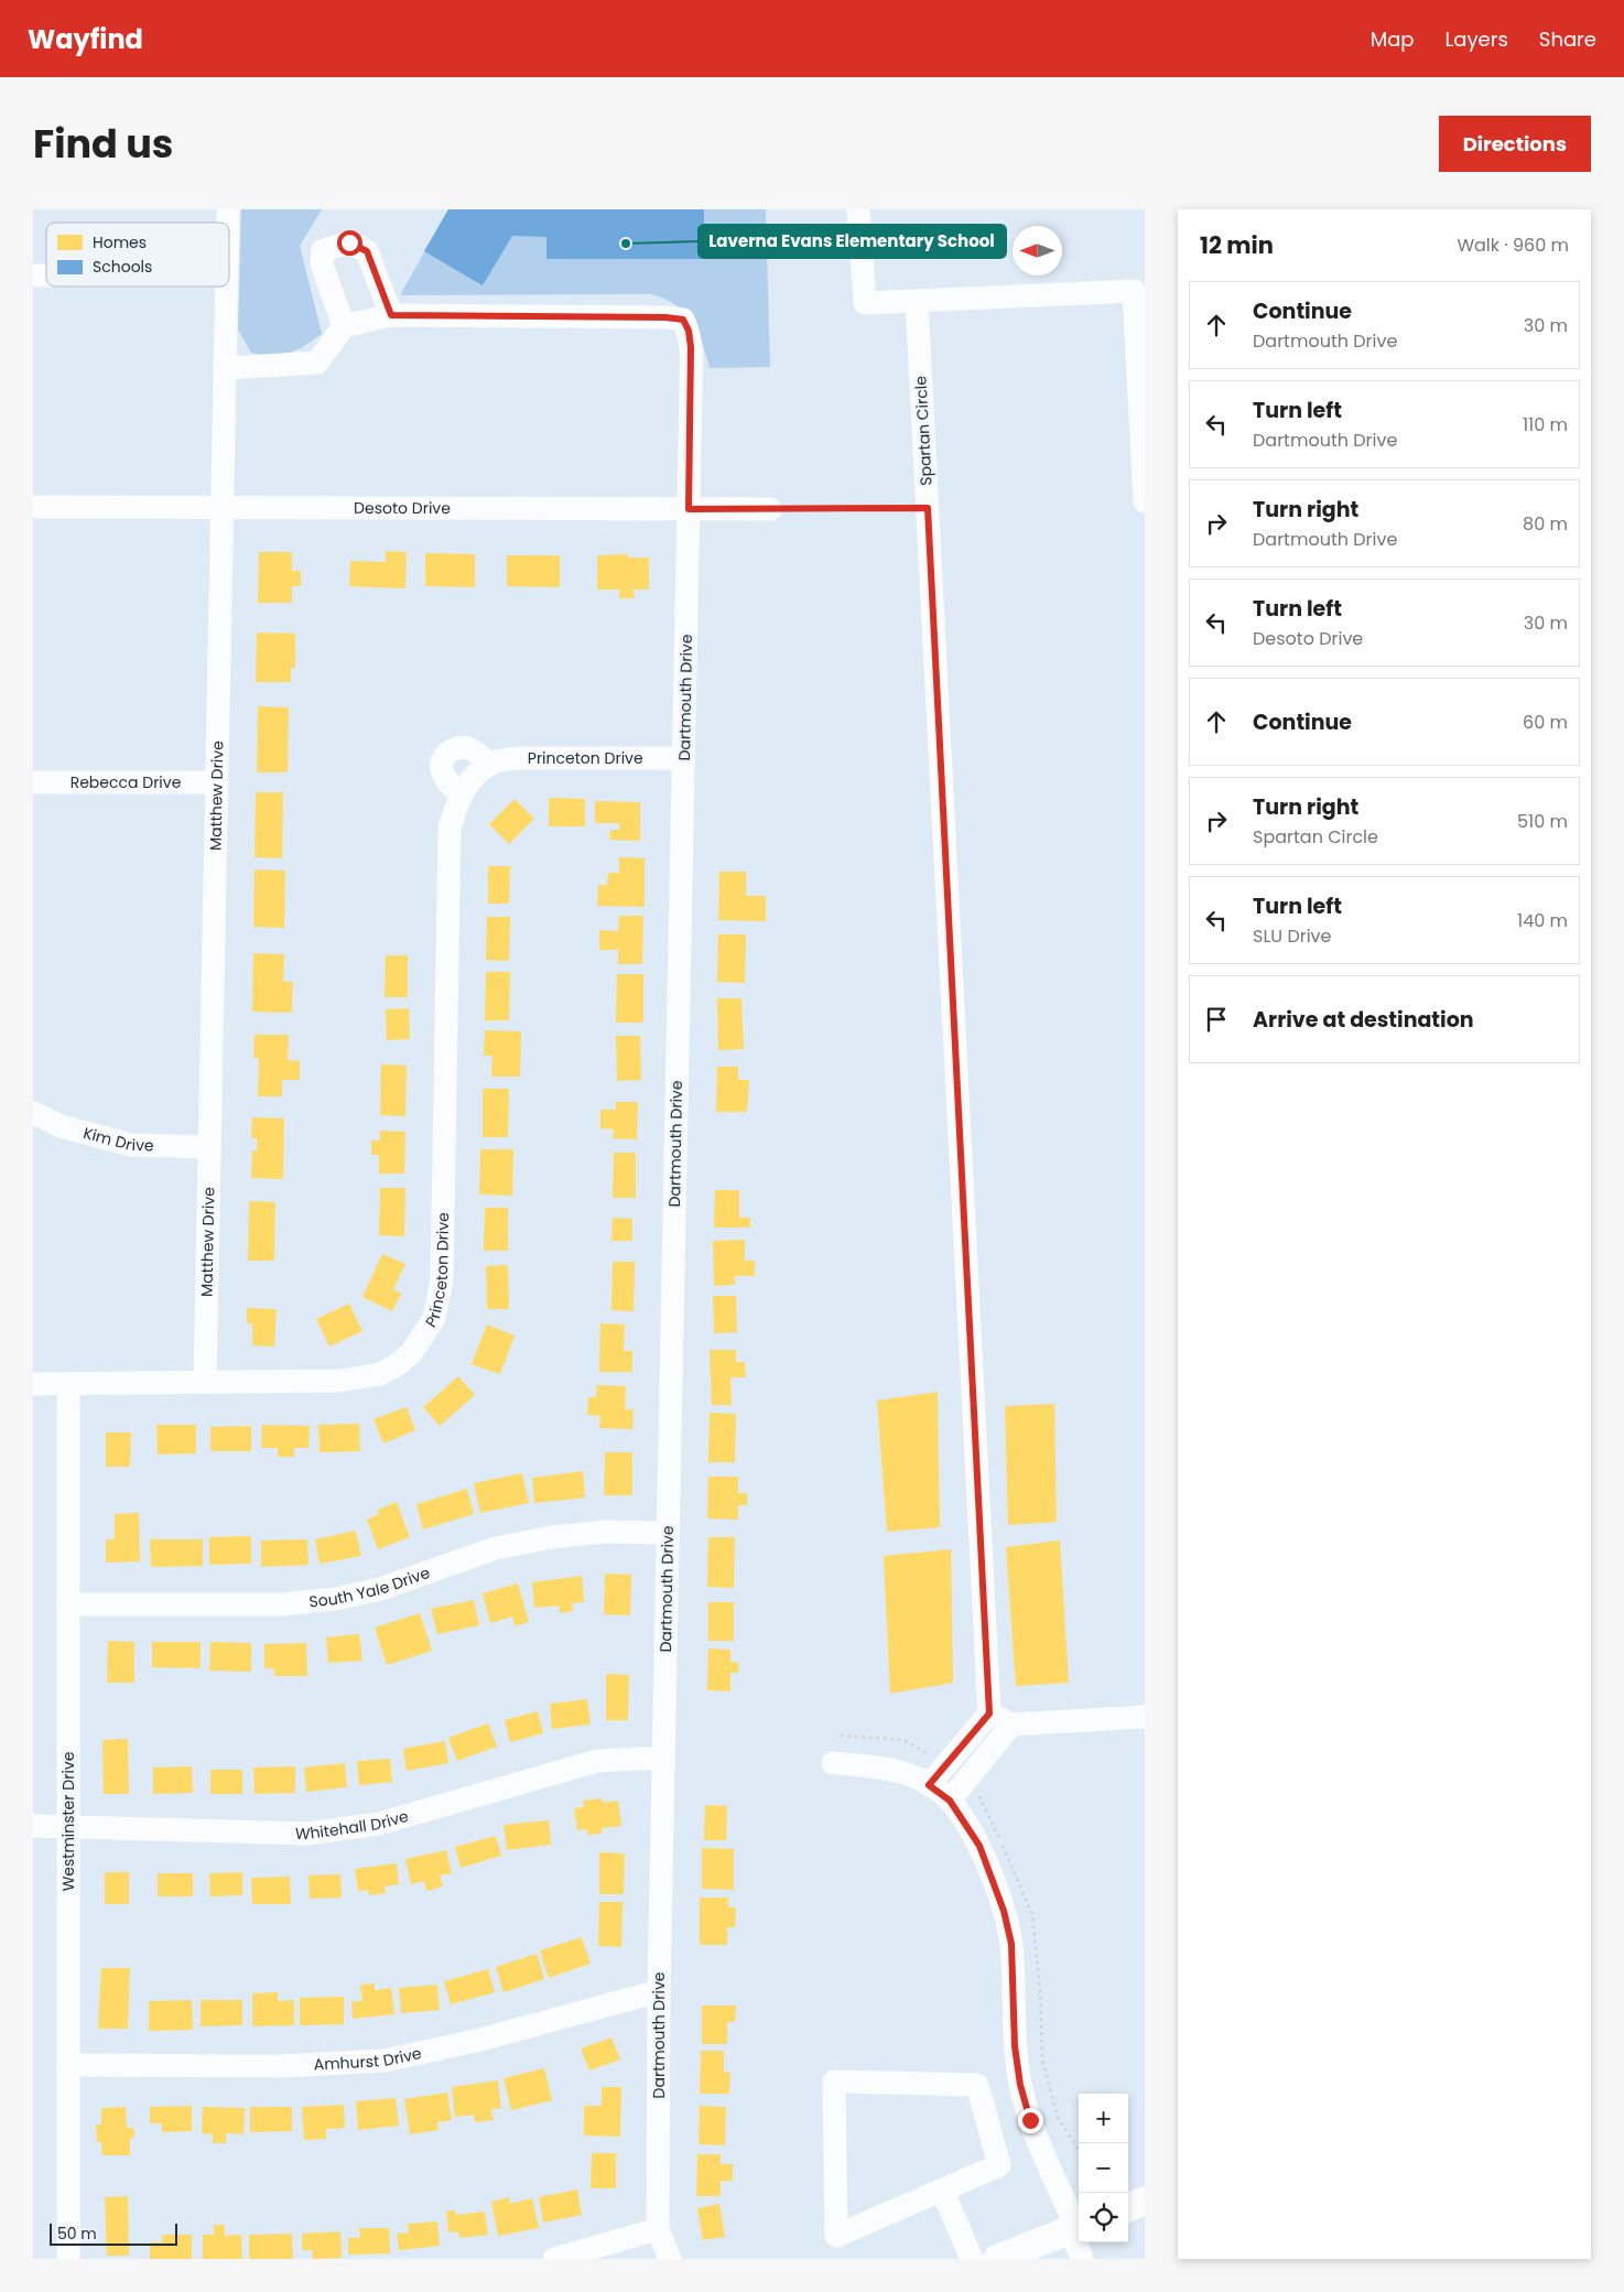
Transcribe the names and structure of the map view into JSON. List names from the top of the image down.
{
  "streets": {
    "street": [
      "Spartan Circle",
      "Desoto Drive",
      "Dartmouth Drive",
      "Princeton Drive",
      "Rebecca Drive",
      "Matthew Drive",
      "Kim Drive",
      "South Yale Drive",
      "Westminster Drive",
      "Whitehall Drive",
      "Amhurst Drive"
    ]
  },
  "crossings": [
    ["Desoto Drive", "Dartmouth Drive"],
    ["Desoto Drive", "Matthew Drive"],
    ["Dartmouth Drive", "Princeton Drive"],
    ["Dartmouth Drive", "South Yale Drive"],
    ["Dartmouth Drive", "Whitehall Drive"],
    ["Dartmouth Drive", "Amhurst Drive"],
    ["Princeton Drive", "Matthew Drive"],
    ["Princeton Drive", "Westminster Drive"],
    ["Rebecca Drive", "Matthew Drive"],
    ["Matthew Drive", "Kim Drive"],
    ["South Yale Drive", "Westminster Drive"],
    ["Westminster Drive", "Whitehall Drive"],
    ["Westminster Drive", "Amhurst Drive"]
  ],
  "places": ["Laverna Evans Elementary School"],
  "legend": ["Homes", "Schools"],
  "scale_bar": "50 m",
  "north": "left",
  "page": {
    "header": "Wayfind",
    "nav": ["Map", "Layers", "Share"],
    "title": "Find us",
    "buttons": "Directions",
    "heading": ["12 min", "Walk · 960 m"],
    "list": [
      ["Continue", "Dartmouth Drive", "30 m"],
      ["Turn left", "Dartmouth Drive", "110 m"],
      ["Turn right", "Dartmouth Drive", "80 m"],
      ["Turn left", "Desoto Drive", "30 m"],
      ["Continue", "60 m"],
      ["Turn right", "Spartan Circle", "510 m"],
      ["Turn left", "SLU Drive", "140 m"],
      "Arrive at destination"
    ],
    "map_buttons": ["+", "−"],
    "scale": "50 m"
  }
}
